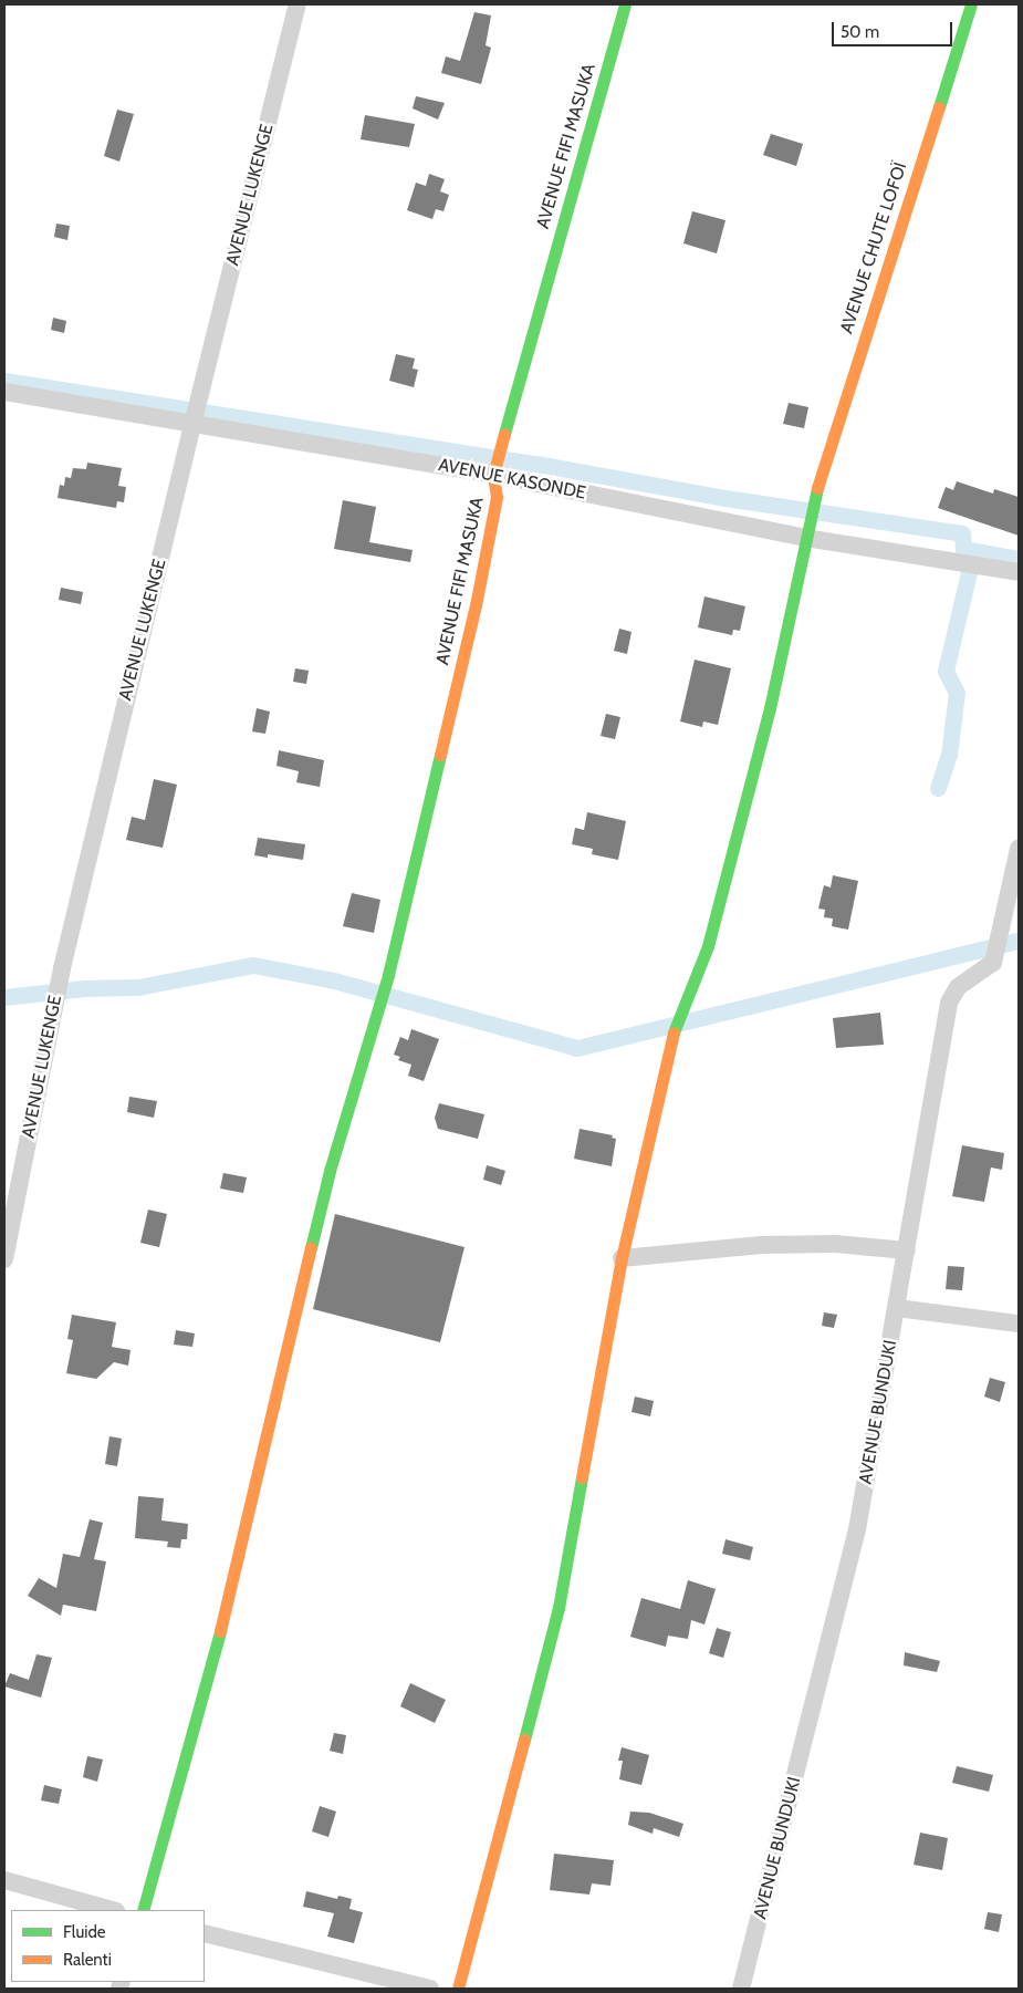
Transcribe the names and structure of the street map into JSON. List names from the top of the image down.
{
  "streets": {
    "street": [
      "AVENUE FIFI MASUKA",
      "AVENUE LUKENGE",
      "AVENUE CHUTE LOFOÏ",
      "AVENUE KASONDE",
      "AVENUE BUNDUKI"
    ]
  },
  "crossings": [
    ["AVENUE FIFI MASUKA", "AVENUE KASONDE"],
    ["AVENUE LUKENGE", "AVENUE KASONDE"],
    ["AVENUE CHUTE LOFOÏ", "AVENUE KASONDE"]
  ],
  "legend": ["Fluide", "Ralenti"],
  "scale_bar": "50 m"
}
